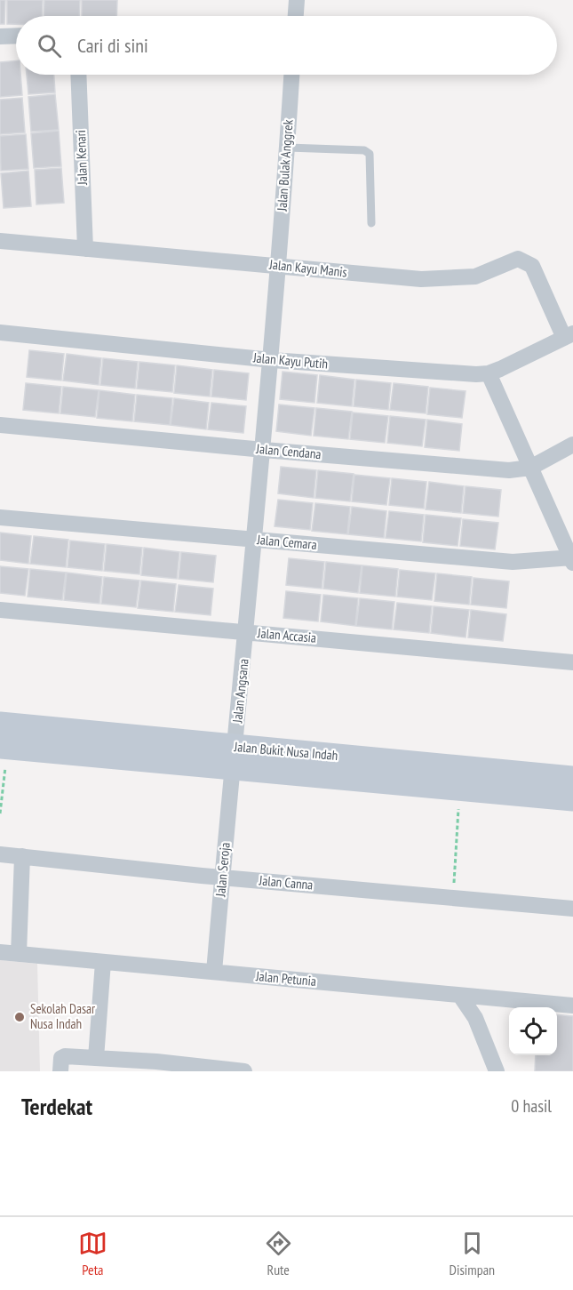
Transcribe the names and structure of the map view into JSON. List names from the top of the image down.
{
  "streets": {
    "street": [
      "Jalan Kenari",
      "Jalan Bulak Anggrek",
      "Jalan Kayu Manis",
      "Jalan Kayu Putih",
      "Jalan Cendana",
      "Jalan Cemara",
      "Jalan Accasia",
      "Jalan Angsana",
      "Jalan Bukit Nusa Indah",
      "Jalan Seroja",
      "Jalan Canna",
      "Jalan Petunia"
    ]
  },
  "crossings": [
    ["Jalan Kenari", "Jalan Kayu Manis"],
    ["Jalan Bulak Anggrek", "Jalan Kayu Manis"],
    ["Jalan Bulak Anggrek", "Jalan Angsana"],
    ["Jalan Kayu Manis", "Jalan Kayu Putih"],
    ["Jalan Kayu Manis", "Jalan Angsana"],
    ["Jalan Kayu Putih", "Jalan Angsana"],
    ["Jalan Cendana", "Jalan Angsana"],
    ["Jalan Cemara", "Jalan Angsana"],
    ["Jalan Accasia", "Jalan Angsana"],
    ["Jalan Angsana", "Jalan Bukit Nusa Indah"],
    ["Jalan Angsana", "Jalan Seroja"],
    ["Jalan Bukit Nusa Indah", "Jalan Seroja"],
    ["Jalan Seroja", "Jalan Canna"],
    ["Jalan Seroja", "Jalan Petunia"]
  ],
  "places": ["Sekolah Dasar Nusa Indah"],
  "page": {
    "search": "Cari di sini",
    "heading": ["Terdekat", "0 hasil"],
    "nav": ["Peta", "Rute", "Disimpan"]
  }
}
